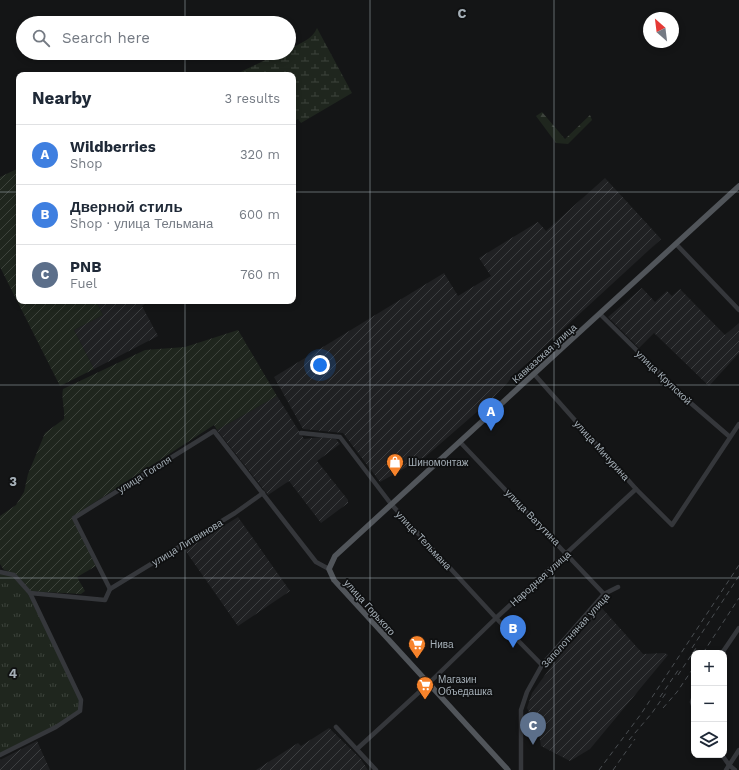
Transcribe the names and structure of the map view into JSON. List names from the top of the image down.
{
  "streets": {
    "main road": ["Кавказская улица", "улица Горького"],
    "street": [
      "улица Крупской",
      "улица Мичурина",
      "улица Гоголя",
      "улица Ватутина",
      "улица Тельмана",
      "улица Литвинова",
      "Народная улица",
      "Заполотняная улица"
    ]
  },
  "crossings": [
    ["Кавказская улица", "улица Крупской"],
    ["Кавказская улица", "улица Мичурина"],
    ["Кавказская улица", "улица Ватутина"],
    ["Кавказская улица", "улица Тельмана"],
    ["Кавказская улица", "улица Горького"],
    ["улица Крупской", "улица Мичурина"],
    ["улица Мичурина", "Народная улица"],
    ["улица Гоголя", "улица Литвинова"],
    ["улица Гоголя", "улица Горького"],
    ["улица Ватутина", "Народная улица"],
    ["улица Ватутина", "Заполотняная улица"],
    ["улица Тельмана", "Народная улица"],
    ["улица Тельмана", "Заполотняная улица"],
    ["улица Литвинова", "улица Горького"],
    ["Народная улица", "улица Горького"]
  ],
  "places": {
    "shop": ["Шиномонтаж"],
    "supermarket": ["Нива", "Магазин Объедашка"]
  },
  "north": "top left",
  "page": {
    "search": "Search here",
    "heading": ["Nearby", "3 results"],
    "list": [
      {
        "mark": "A",
        "name": "Wildberries",
        "note": "Shop",
        "value": "320 m"
      },
      {
        "mark": "B",
        "name": "Дверной стиль",
        "note": "Shop · улица Тельмана",
        "value": "600 m"
      },
      {
        "mark": "C",
        "name": "PNB",
        "note": "Fuel",
        "value": "760 m"
      }
    ],
    "pins": ["A", "B", "C"],
    "map_buttons": ["+", "−"]
  },
  "grid": {
    "columns": ["C"],
    "rows": ["3", "4"]
  }
}
